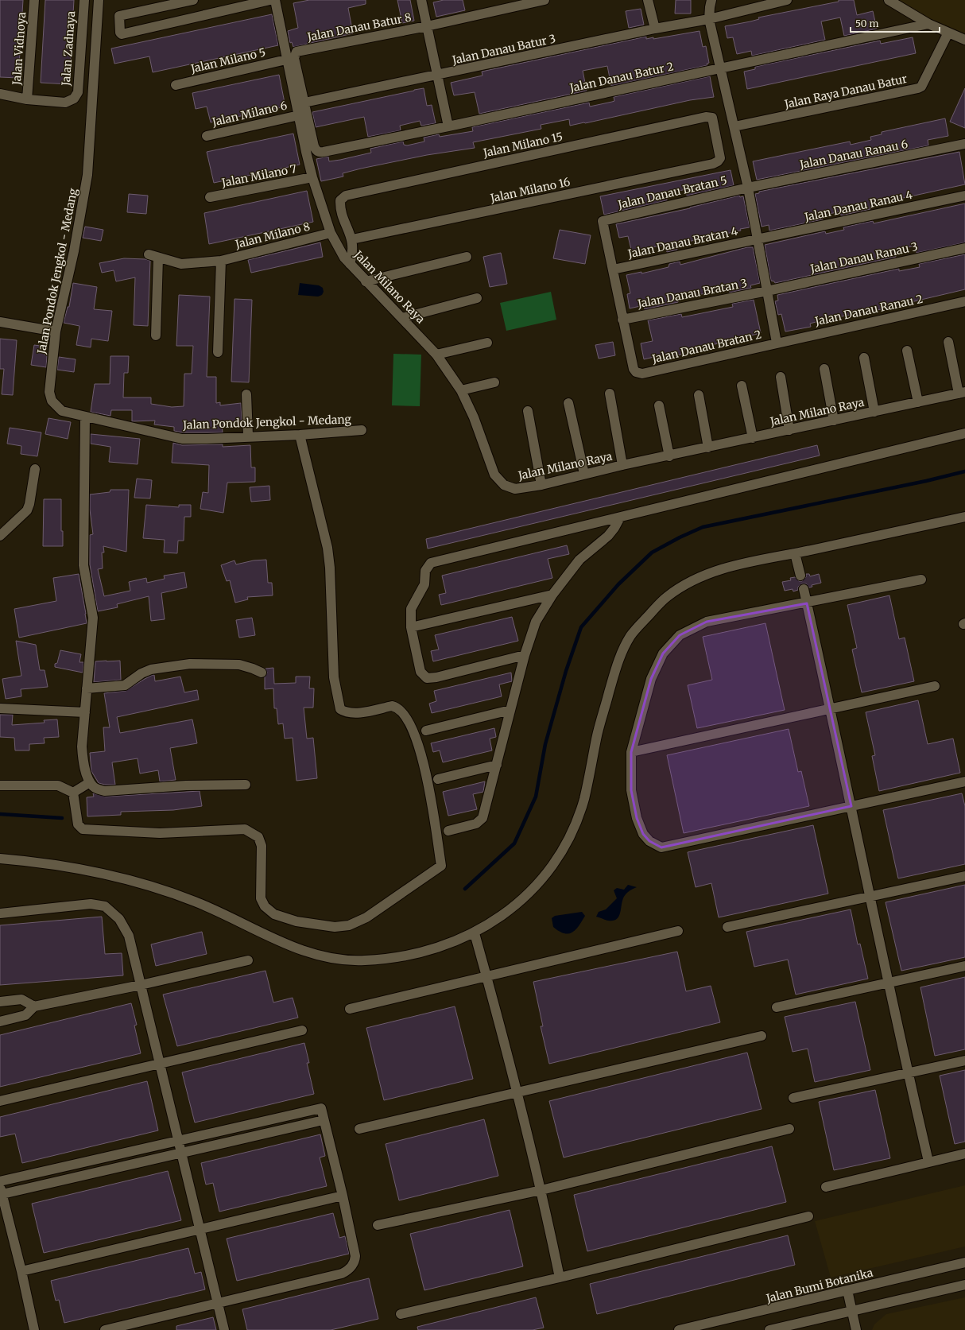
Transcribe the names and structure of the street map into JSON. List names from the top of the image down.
{
  "streets": {
    "street": [
      "Jalan Danau Batur 8",
      "Jalan Vidnoya",
      "Jalan Zadnaya",
      "Jalan Danau Batur 3",
      "Jalan Milano 5",
      "Jalan Danau Batur 2",
      "Jalan Raya Danau Batur",
      "Jalan Milano 6",
      "Jalan Milano 15",
      "Jalan Danau Ranau 6",
      "Jalan Milano 7",
      "Jalan Milano 16",
      "Jalan Danau Bratan 5",
      "Jalan Danau Ranau 4",
      "Jalan Milano 8",
      "Jalan Danau Bratan 4",
      "Jalan Danau Ranau 3",
      "Jalan Pondok Jengkol - Medang",
      "Jalan Milano Raya",
      "Jalan Danau Bratan 3",
      "Jalan Danau Ranau 2",
      "Jalan Danau Bratan 2",
      "Jalan Bumi Botanika"
    ]
  },
  "crossings": [
    ["Jalan Danau Batur 8", "Jalan Danau Batur 3"],
    ["Jalan Danau Batur 8", "Jalan Danau Batur 2"],
    ["Jalan Vidnoya", "Jalan Zadnaya"],
    ["Jalan Danau Batur 3", "Jalan Danau Batur 2"],
    ["Jalan Milano 5", "Jalan Milano Raya"],
    ["Jalan Milano 6", "Jalan Milano Raya"],
    ["Jalan Milano 15", "Jalan Milano 16"],
    ["Jalan Danau Ranau 6", "Jalan Danau Bratan 5"],
    ["Jalan Milano 7", "Jalan Milano Raya"],
    ["Jalan Danau Bratan 5", "Jalan Danau Bratan 4"],
    ["Jalan Danau Ranau 4", "Jalan Danau Bratan 4"],
    ["Jalan Milano 8", "Jalan Milano Raya"],
    ["Jalan Danau Ranau 3", "Jalan Danau Bratan 3"],
    ["Jalan Danau Bratan 3", "Jalan Danau Bratan 2"],
    ["Jalan Danau Ranau 2", "Jalan Danau Bratan 2"]
  ],
  "scale_bar": "50 m"
}
